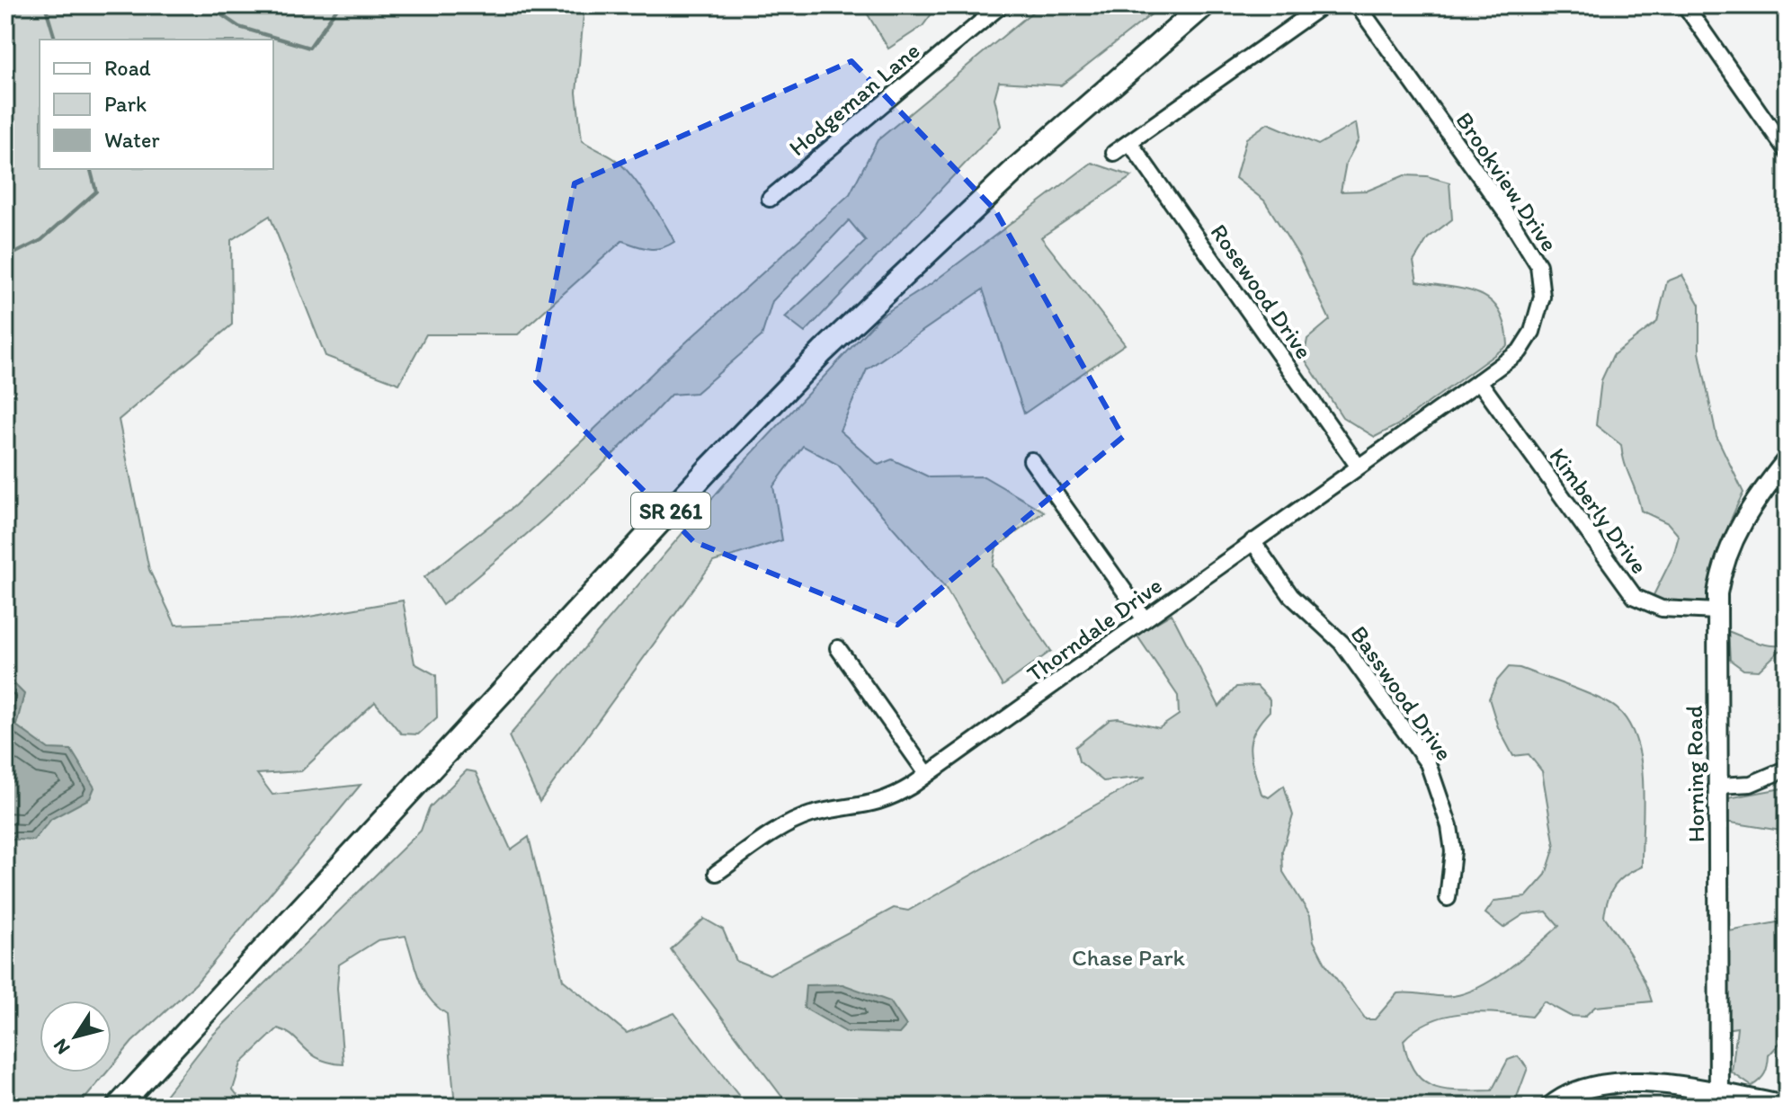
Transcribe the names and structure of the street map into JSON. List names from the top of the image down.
{
  "streets": {
    "main road": ["SR 261"],
    "street": [
      "Hodgeman Lane",
      "Brookview Drive",
      "Rosewood Drive",
      "Kimberly Drive",
      "Thorndale Drive",
      "Basswood Drive",
      "Horning Road"
    ]
  },
  "crossings": [
    ["Brookview Drive", "Kimberly Drive"],
    ["Brookview Drive", "Thorndale Drive"],
    ["Rosewood Drive", "Thorndale Drive"],
    ["Kimberly Drive", "Thorndale Drive"],
    ["Kimberly Drive", "Horning Road"],
    ["Thorndale Drive", "Basswood Drive"]
  ],
  "parks": ["Chase Park"],
  "legend": ["Road", "Park", "Water"],
  "north": "bottom left"
}
